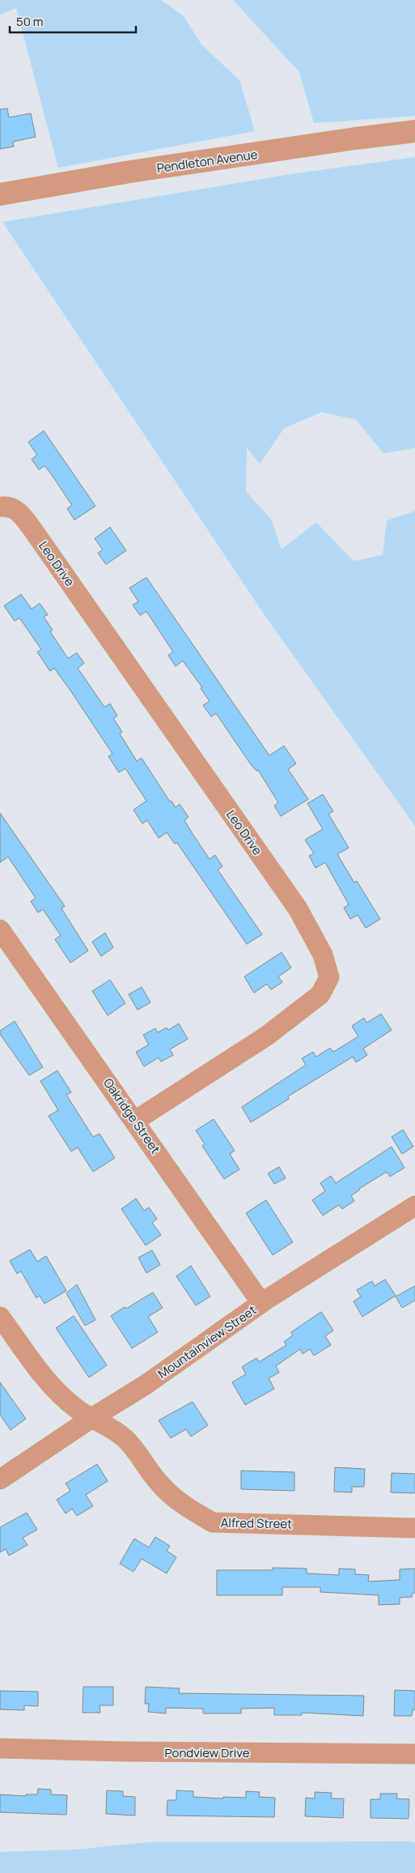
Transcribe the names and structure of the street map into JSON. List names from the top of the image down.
{
  "streets": {
    "street": [
      "Pendleton Avenue",
      "Leo Drive",
      "Oakridge Street",
      "Mountainview Street",
      "Alfred Street",
      "Pondview Drive"
    ]
  },
  "crossings": [
    ["Leo Drive", "Oakridge Street"],
    ["Oakridge Street", "Mountainview Street"],
    ["Mountainview Street", "Alfred Street"]
  ],
  "scale_bar": "50 m"
}
